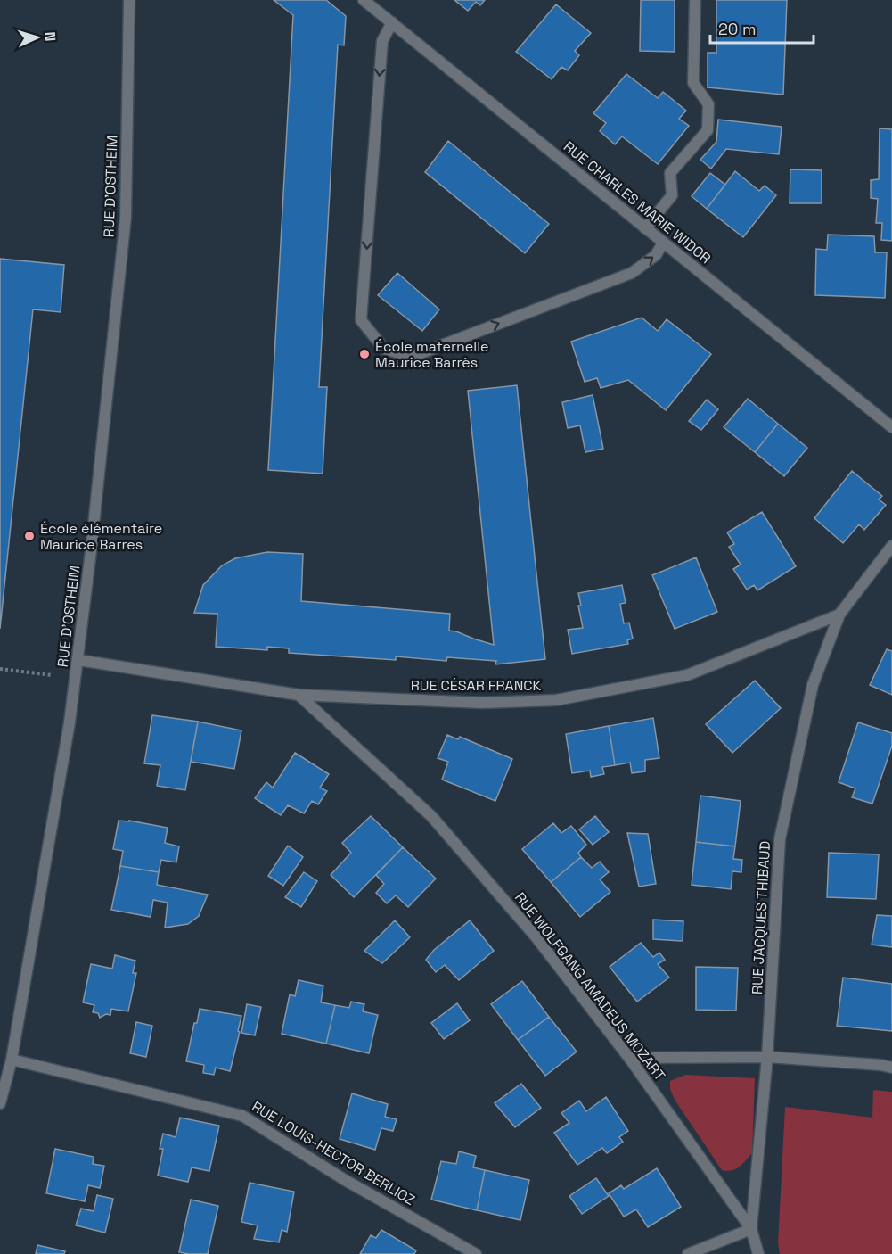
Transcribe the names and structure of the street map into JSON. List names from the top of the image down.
{
  "streets": {
    "street": [
      "RUE D'OSTHEIM",
      "RUE CHARLES MARIE WIDOR",
      "RUE CÉSAR FRANCK",
      "RUE JACQUES THIBAUD",
      "RUE WOLFGANG AMADEUS MOZART",
      "RUE LOUIS-HECTOR BERLIOZ"
    ]
  },
  "crossings": [
    ["RUE D'OSTHEIM", "RUE CÉSAR FRANCK"],
    ["RUE D'OSTHEIM", "RUE LOUIS-HECTOR BERLIOZ"],
    ["RUE CÉSAR FRANCK", "RUE JACQUES THIBAUD"],
    ["RUE CÉSAR FRANCK", "RUE WOLFGANG AMADEUS MOZART"],
    ["RUE JACQUES THIBAUD", "RUE WOLFGANG AMADEUS MOZART"]
  ],
  "places": ["École maternelle Maurice Barrès", "École élémentaire Maurice Barres"],
  "scale_bar": "20 m",
  "north": "right"
}
